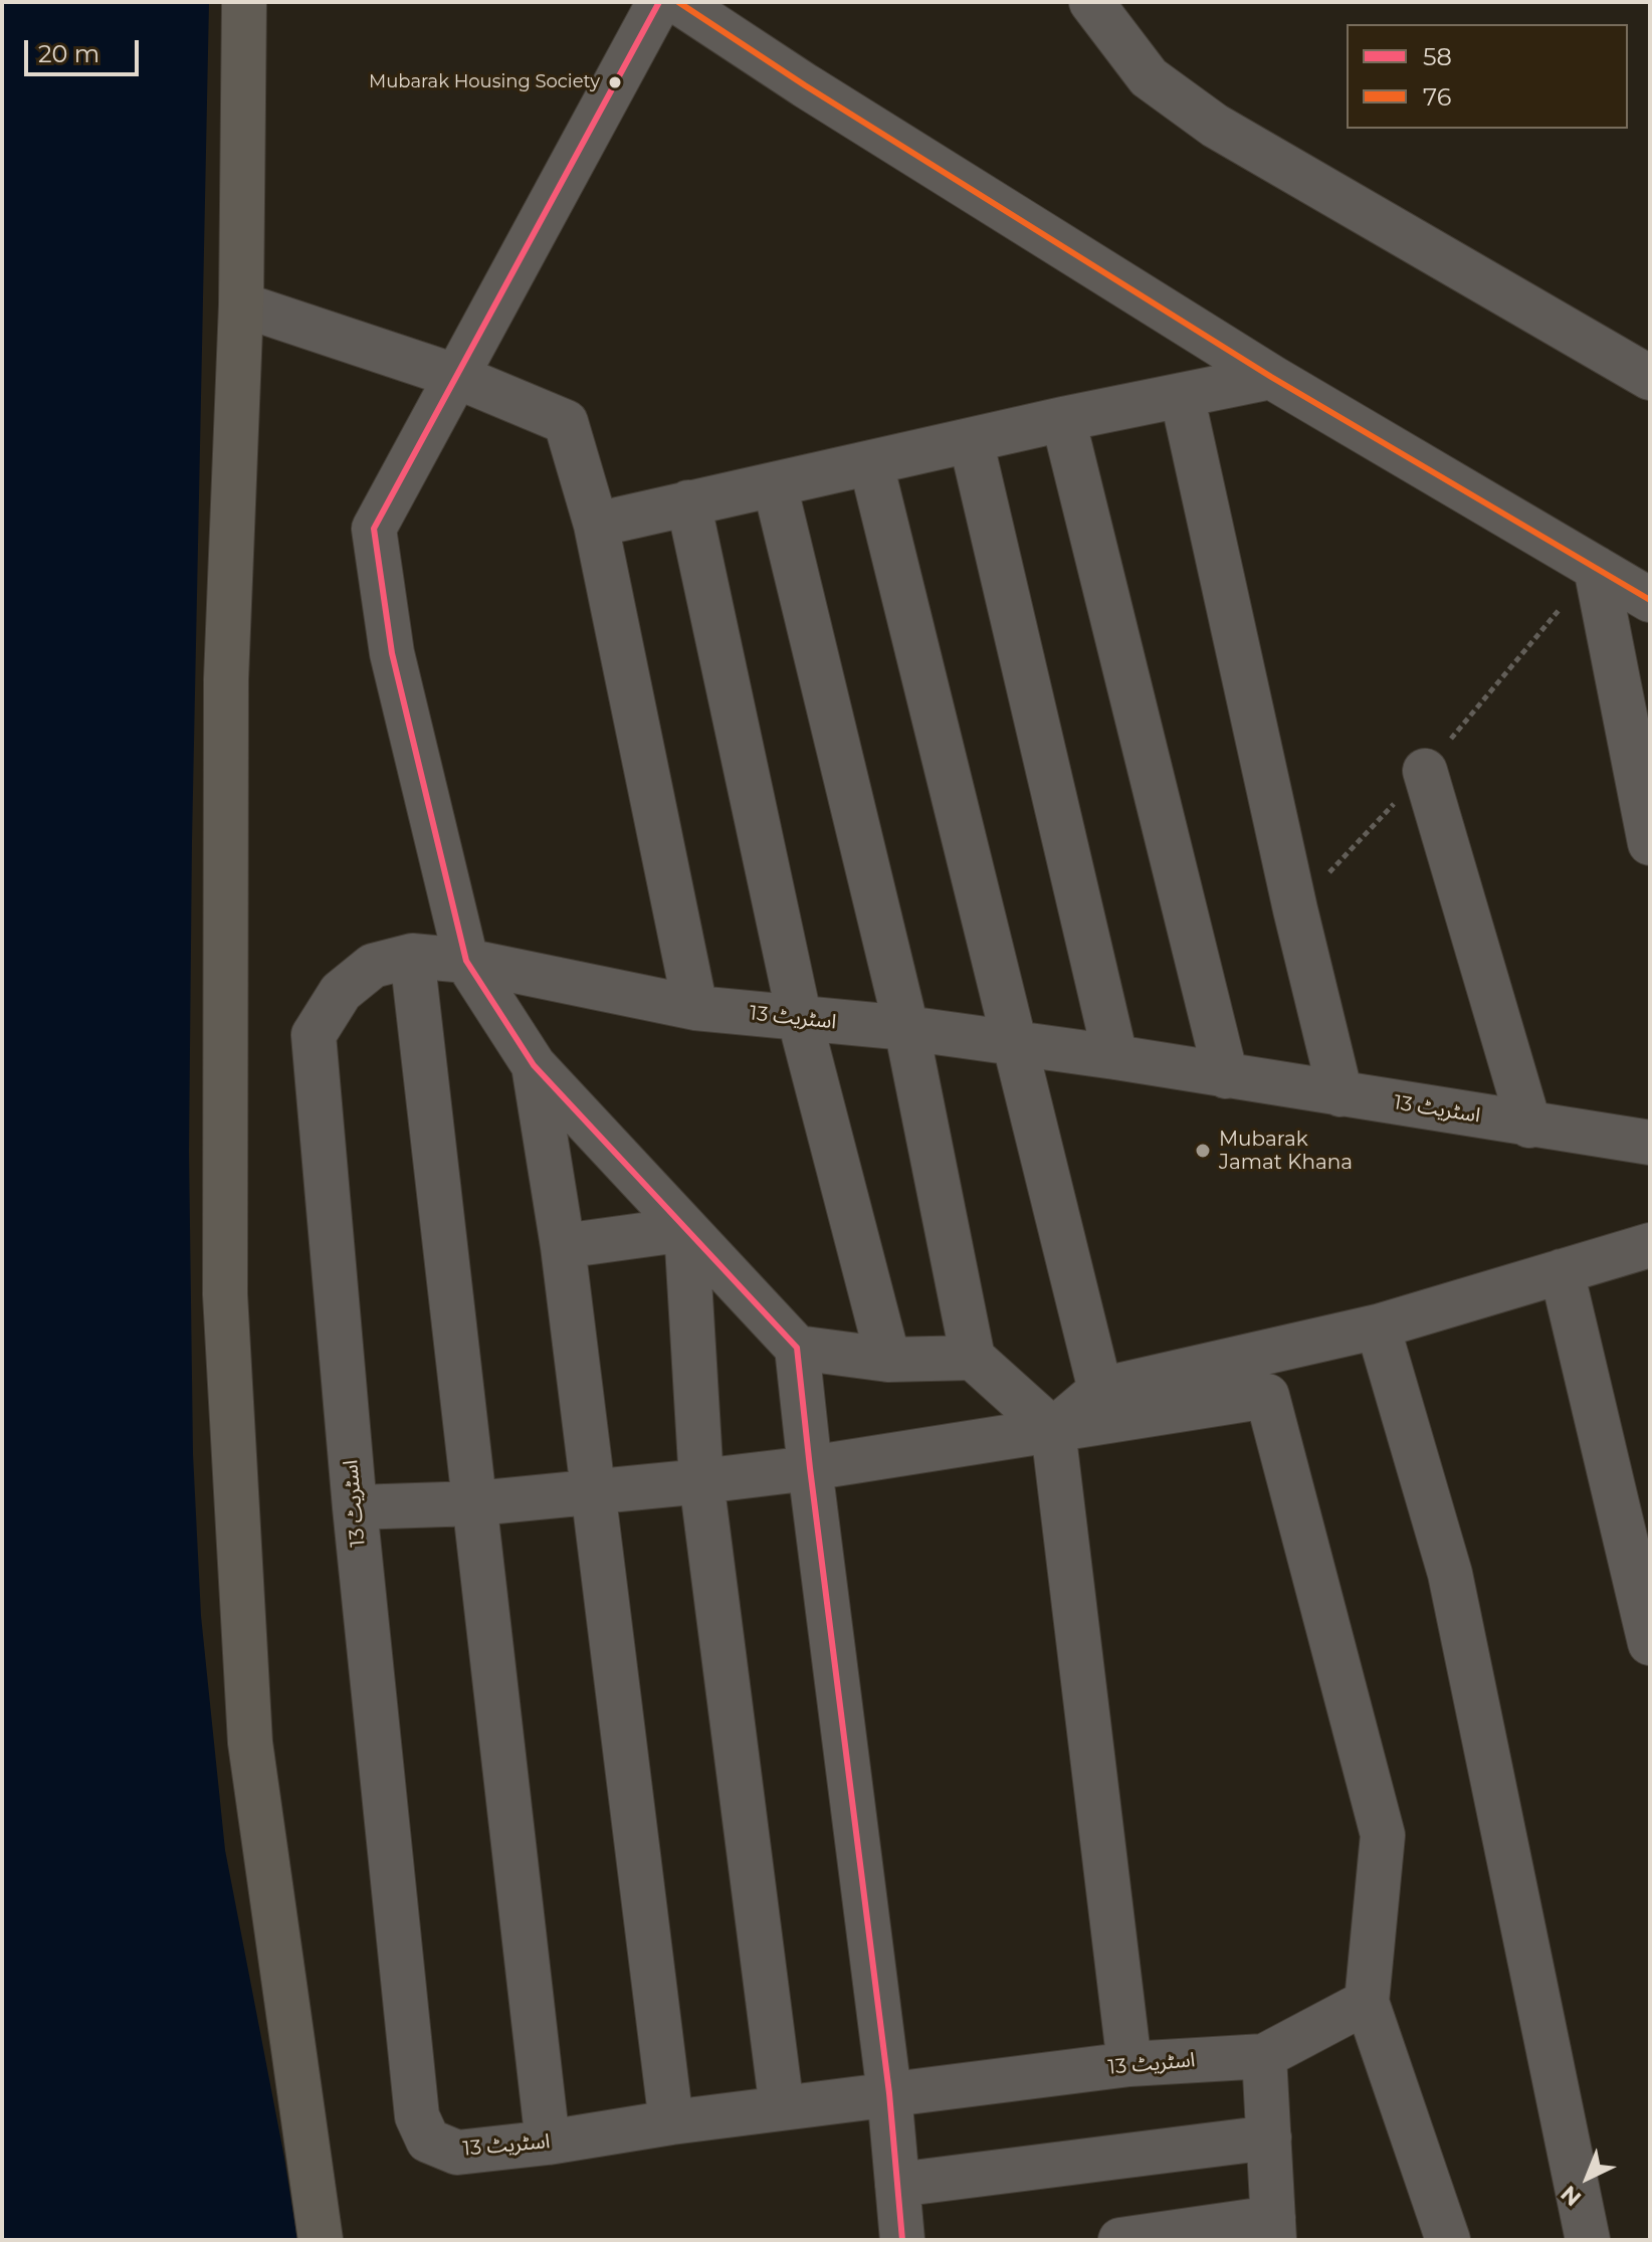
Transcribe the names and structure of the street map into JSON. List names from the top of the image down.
{
  "streets": {
    "street": ["اسٹریٹ 13"]
  },
  "places": ["Mubarak Housing Society", "Mubarak Jamat Khana"],
  "lines": ["transit line 58", "transit line 76"],
  "legend": ["58", "76"],
  "scale_bar": "20 m",
  "north": "bottom left"
}
